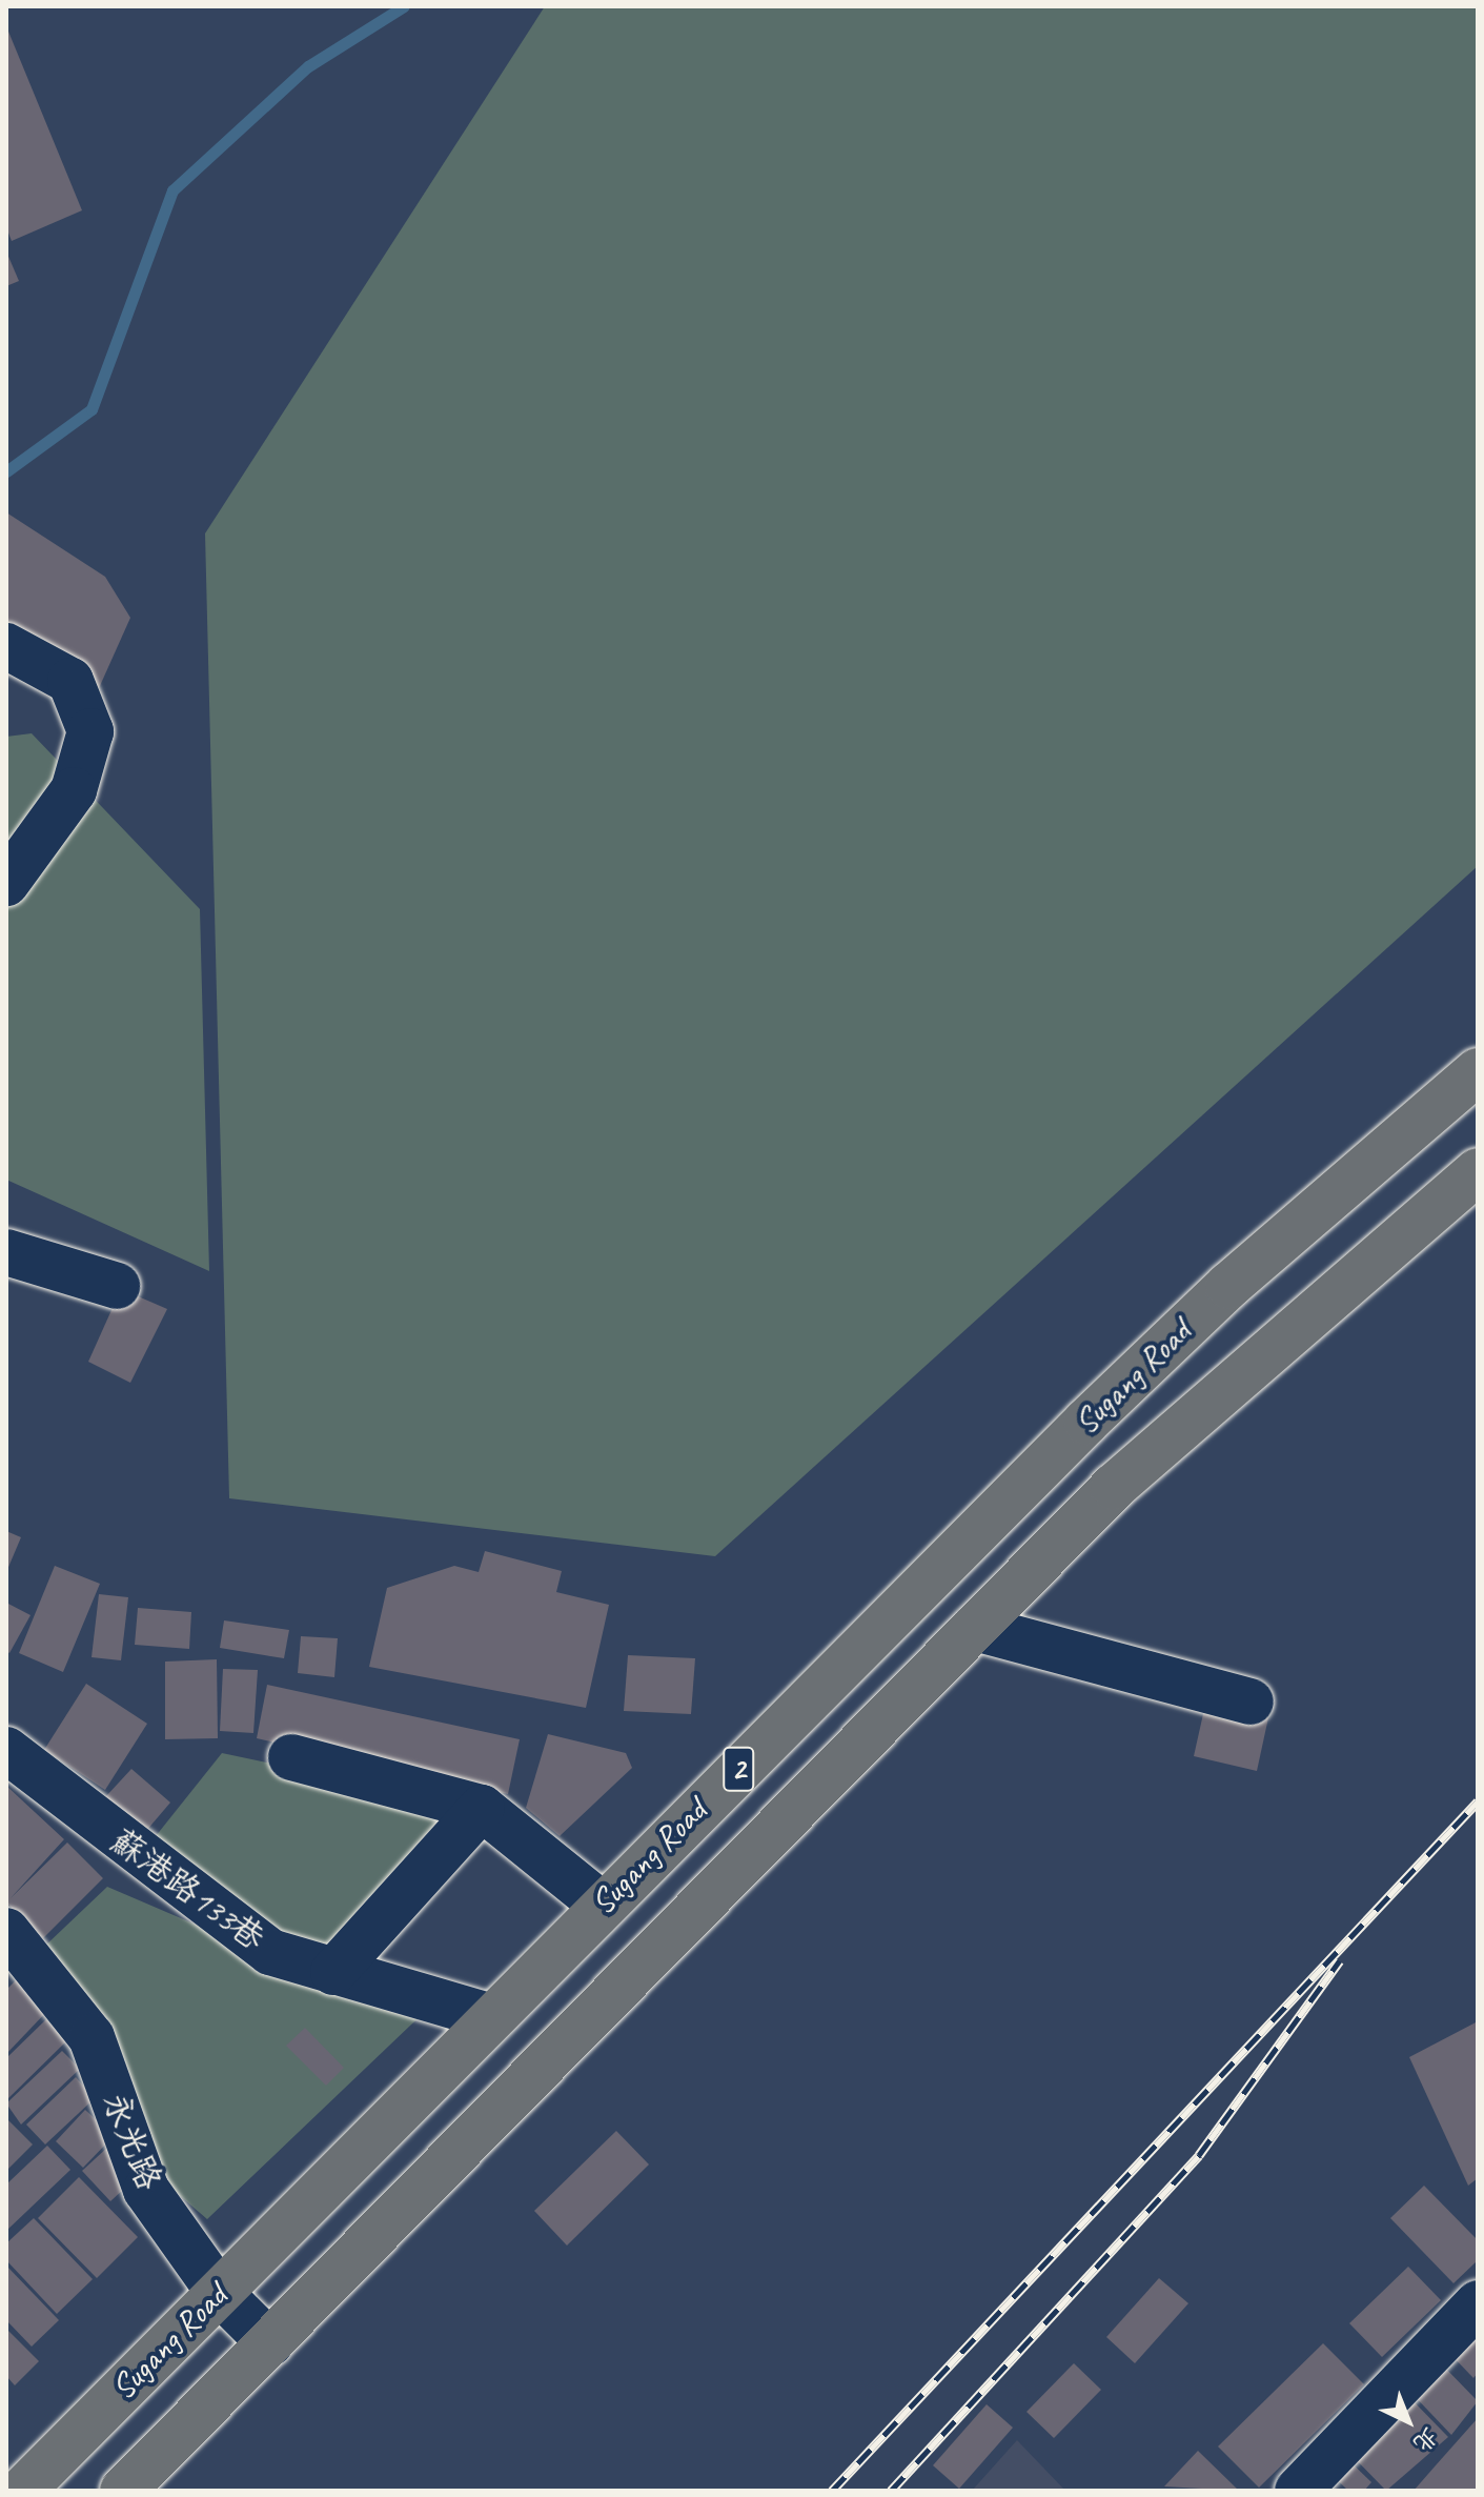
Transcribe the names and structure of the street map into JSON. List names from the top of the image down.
{
  "streets": {
    "main road": ["Sugang Road", "2"],
    "street": ["蘇港路133巷", "永光路"]
  },
  "crossings": [
    ["Sugang Road", "蘇港路133巷"],
    ["Sugang Road", "永光路"]
  ],
  "north": "bottom right"
}
